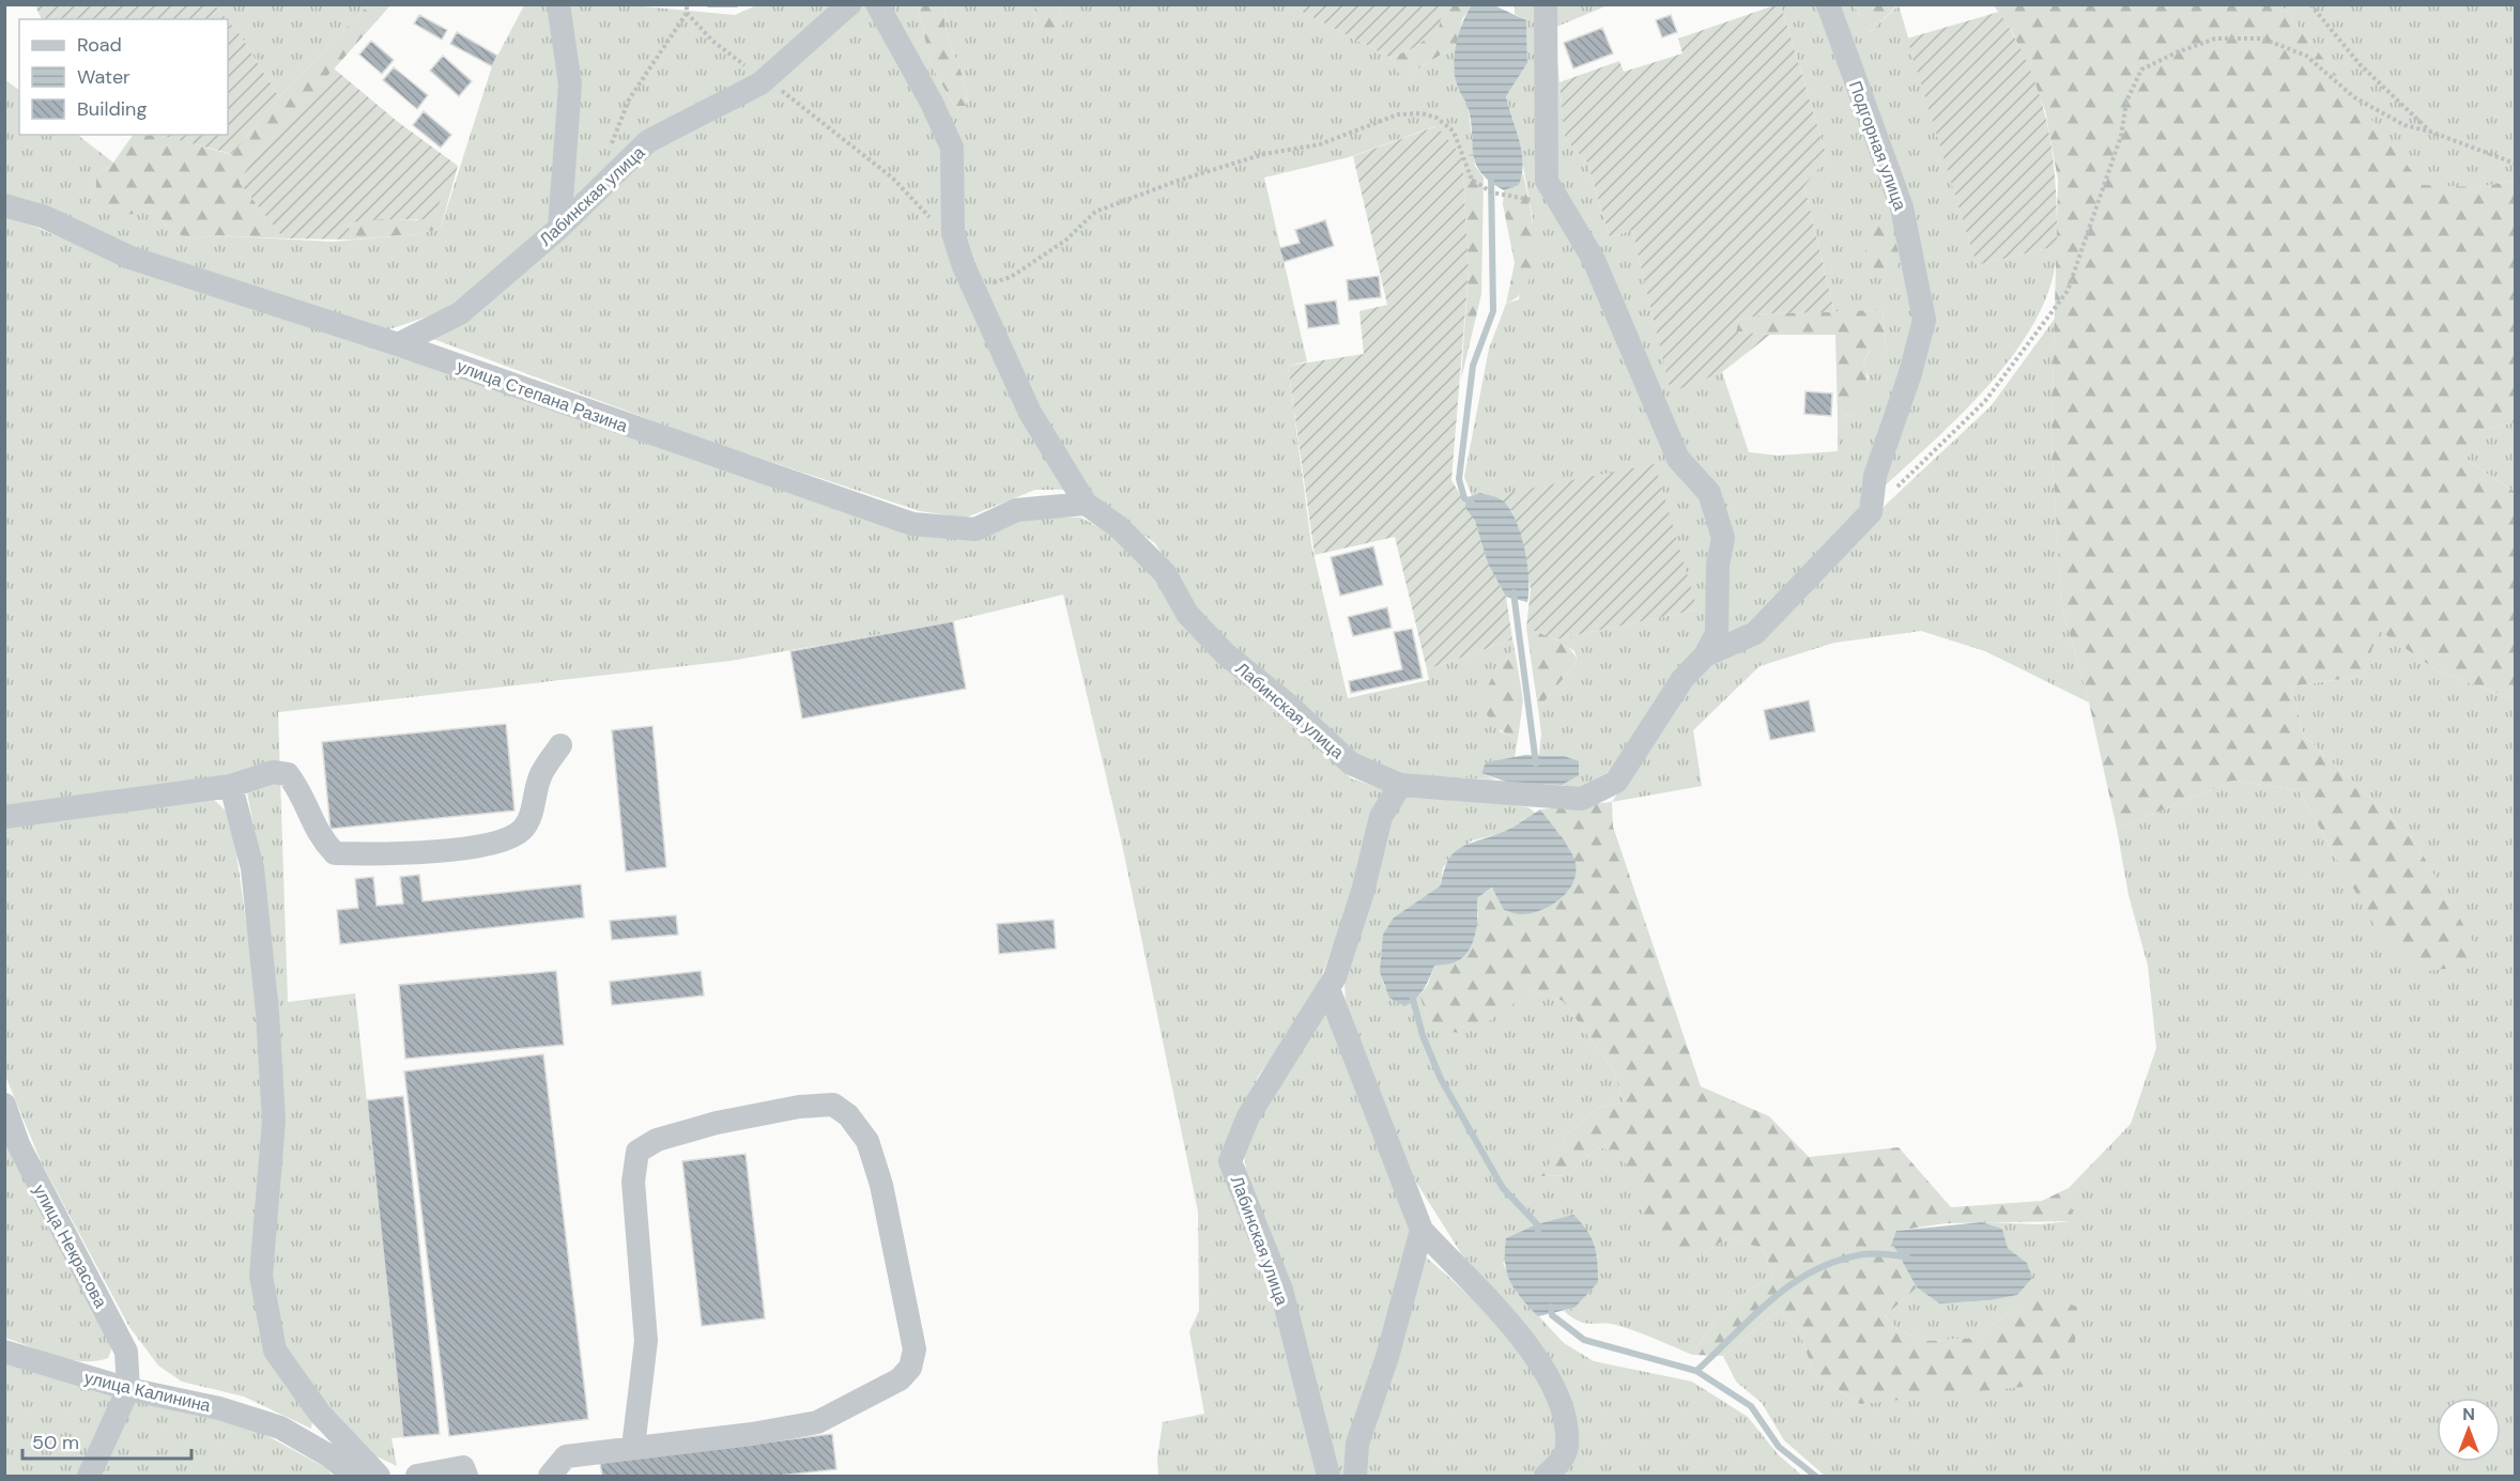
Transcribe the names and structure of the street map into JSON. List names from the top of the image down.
{
  "streets": {
    "street": [
      "Подгорная улица",
      "Лабинская улица",
      "улица Степана Разина",
      "улица Некрасова",
      "улица Калинина"
    ]
  },
  "crossings": [
    ["Лабинская улица", "улица Степана Разина"],
    ["улица Некрасова", "улица Калинина"]
  ],
  "legend": ["Road", "Water", "Building"],
  "scale_bar": "50 m",
  "north": "top"
}
